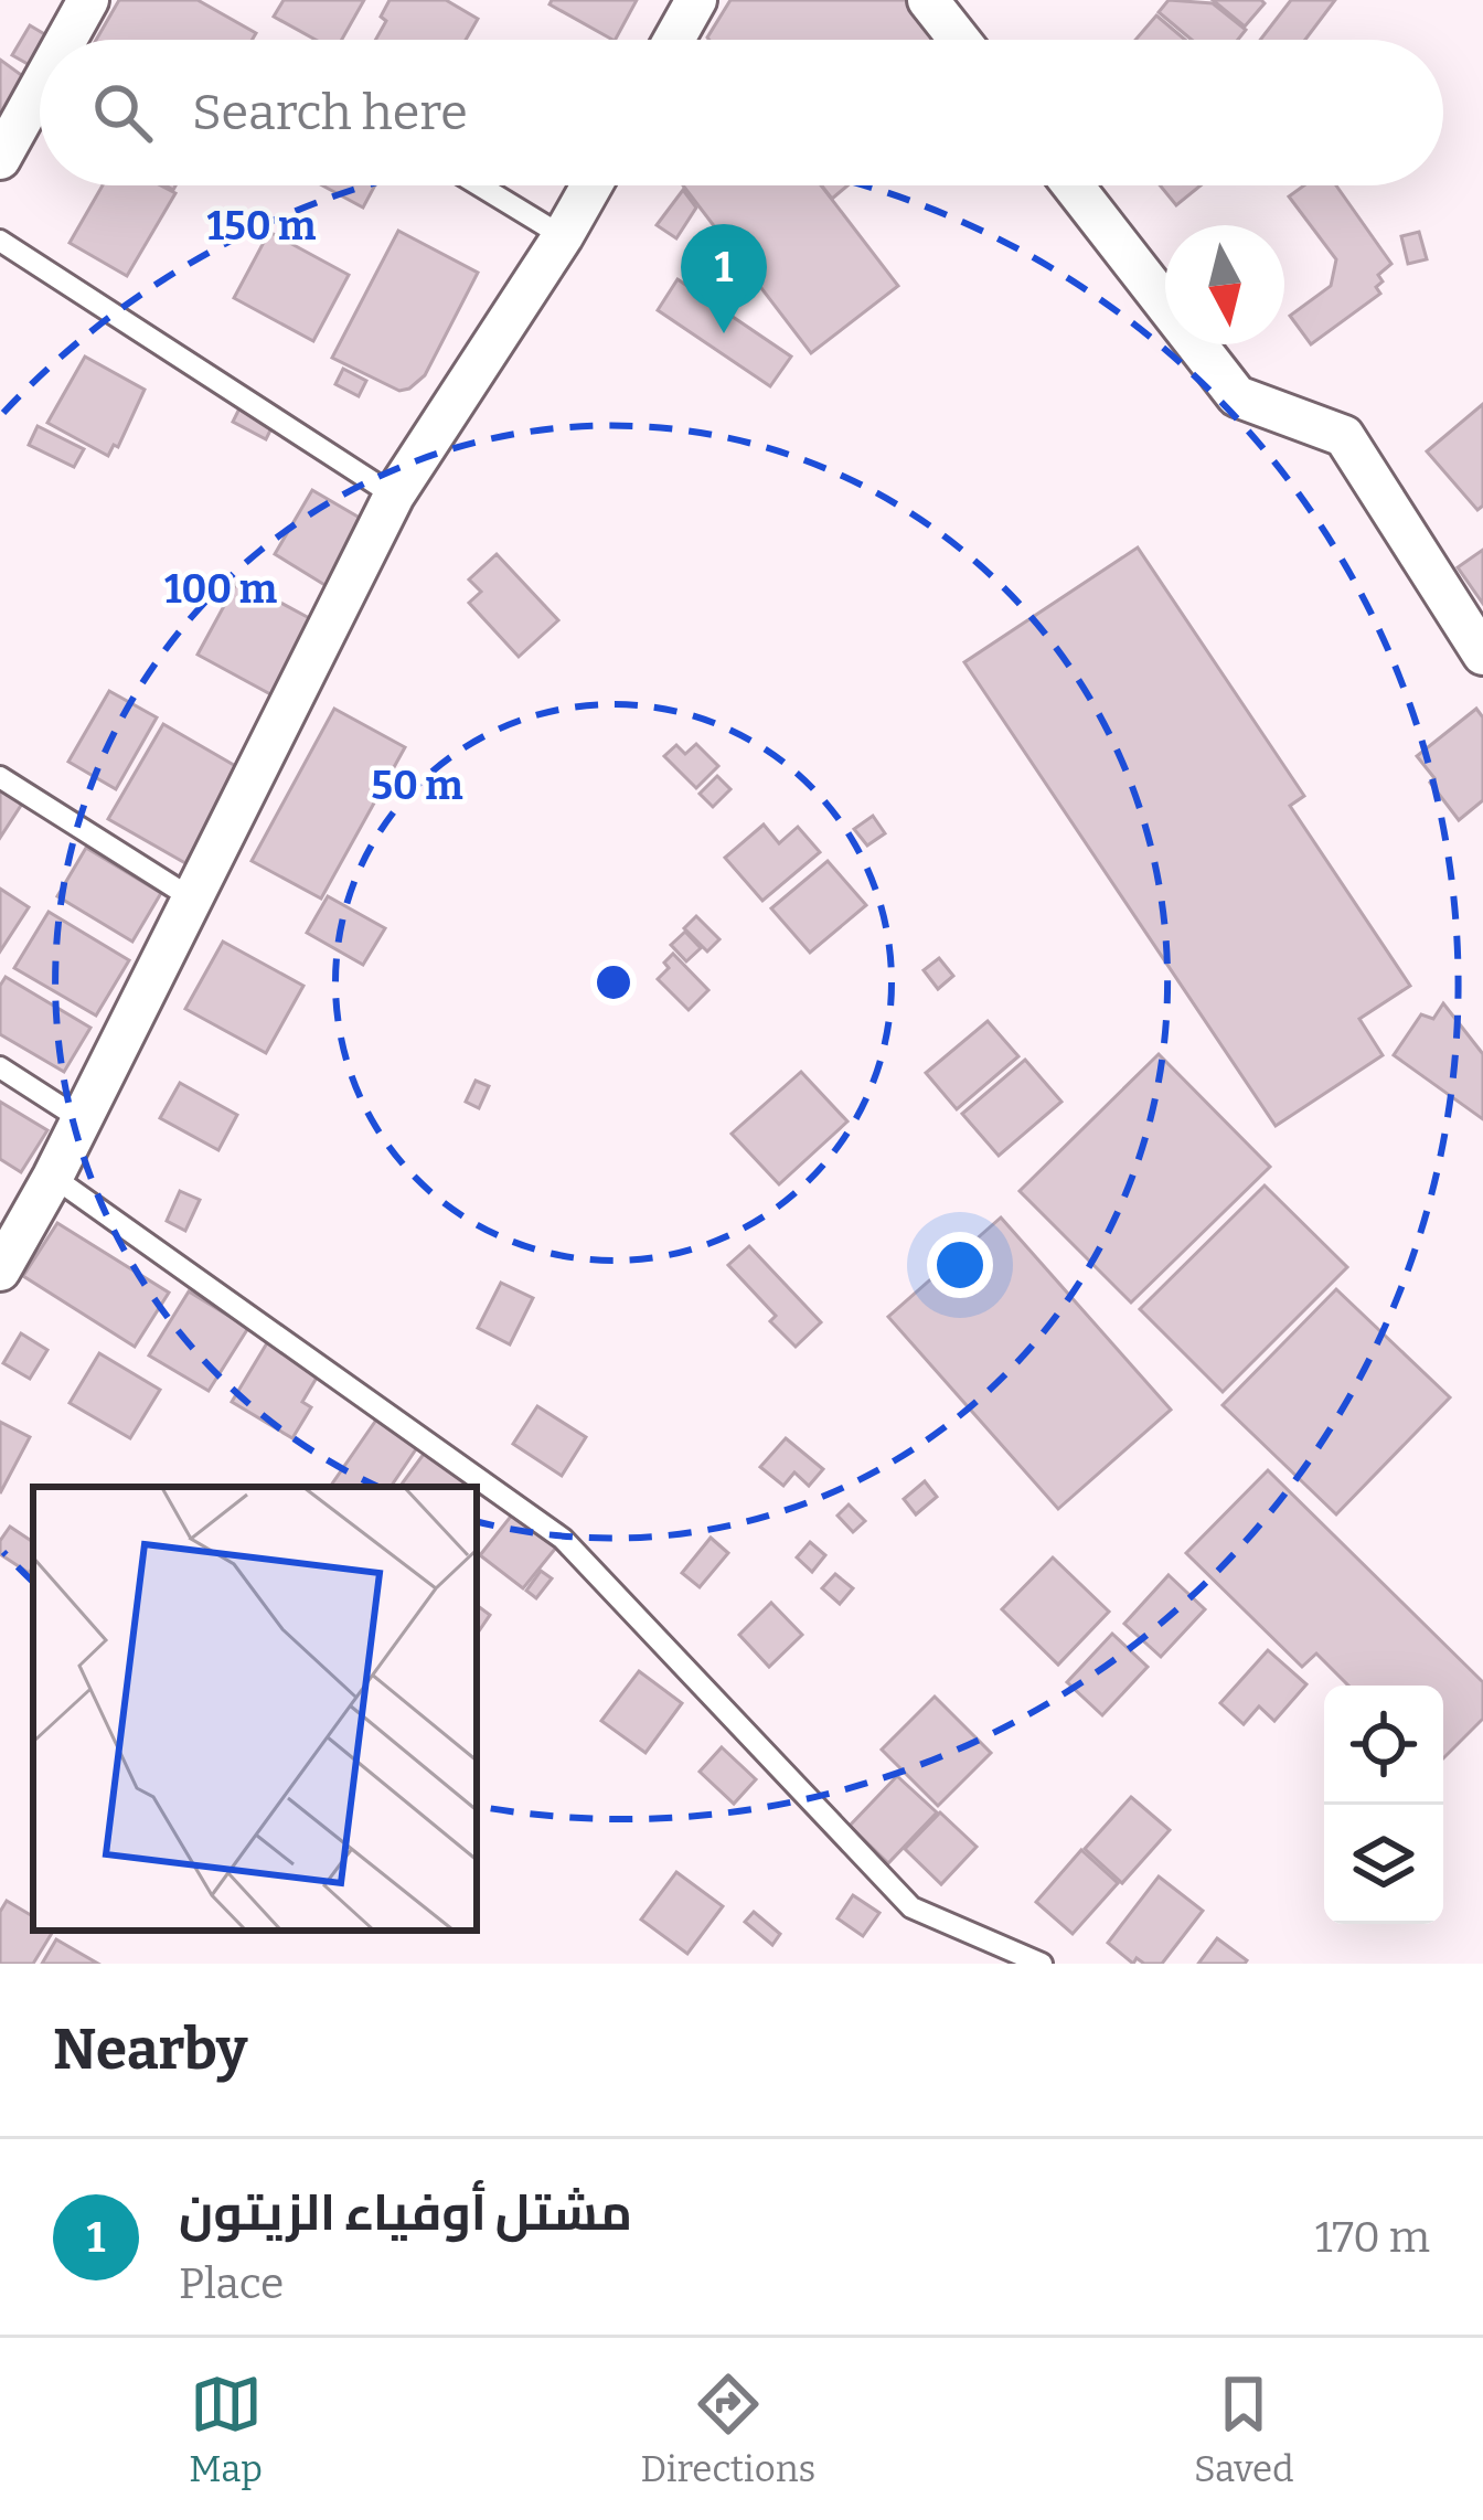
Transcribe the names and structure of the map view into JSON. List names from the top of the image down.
{
  "north": "bottom",
  "page": {
    "search": "Search here",
    "pins": "1",
    "heading": "Nearby",
    "list": [
      {
        "mark": "1",
        "name": "مشتل أوفياء الزيتون",
        "note": "Place",
        "value": "170 m"
      }
    ],
    "nav": ["Map", "Directions", "Saved"]
  },
  "rings": ["150 m", "100 m", "50 m"]
}
